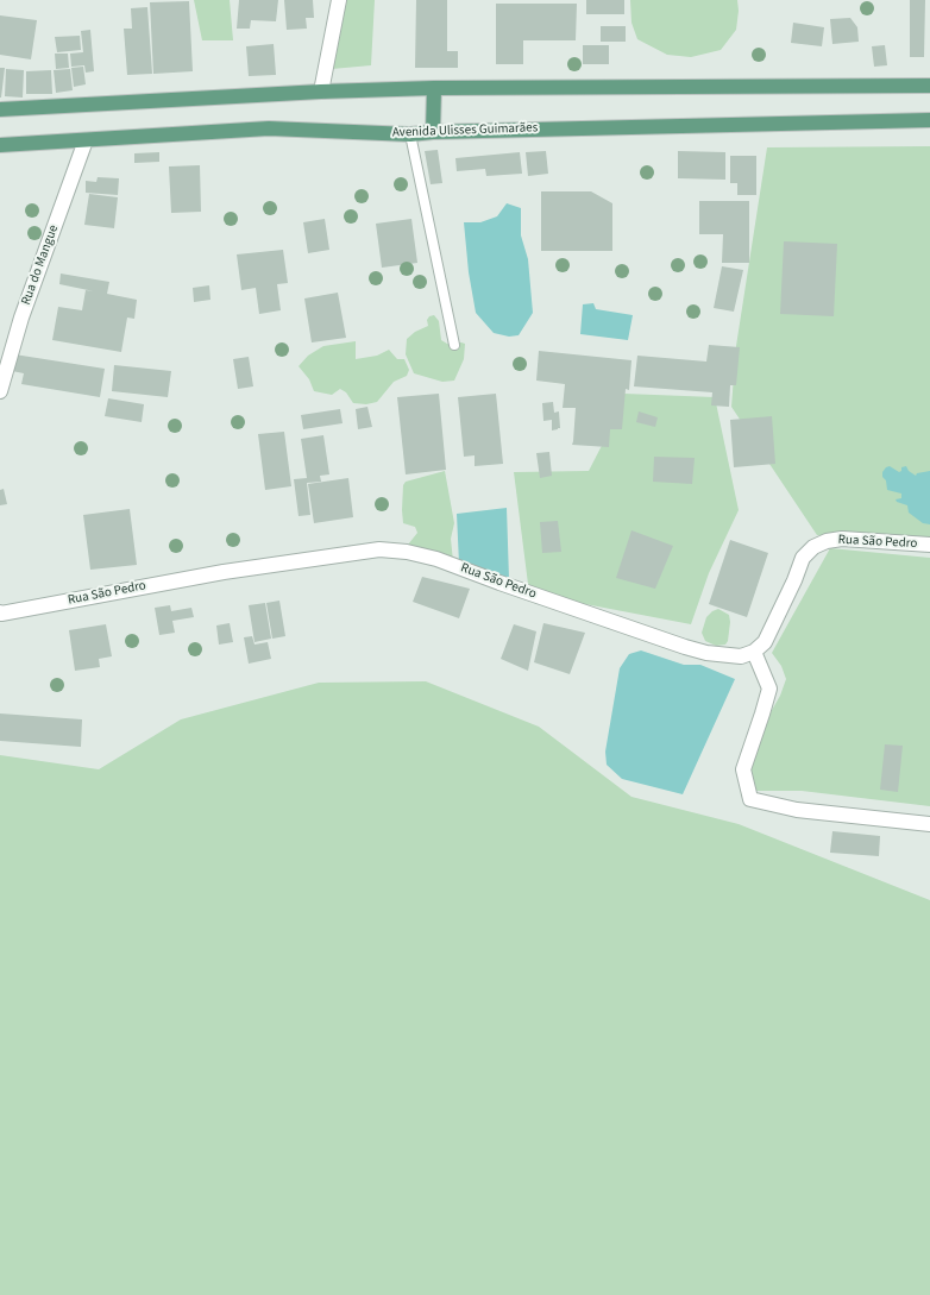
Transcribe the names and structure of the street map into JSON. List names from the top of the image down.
{
  "streets": {
    "main road": ["Avenida Ulisses Guimarães"],
    "street": ["Rua do Mangue", "Rua São Pedro"]
  },
  "crossings": [
    ["Avenida Ulisses Guimarães", "Rua do Mangue"]
  ]
}
